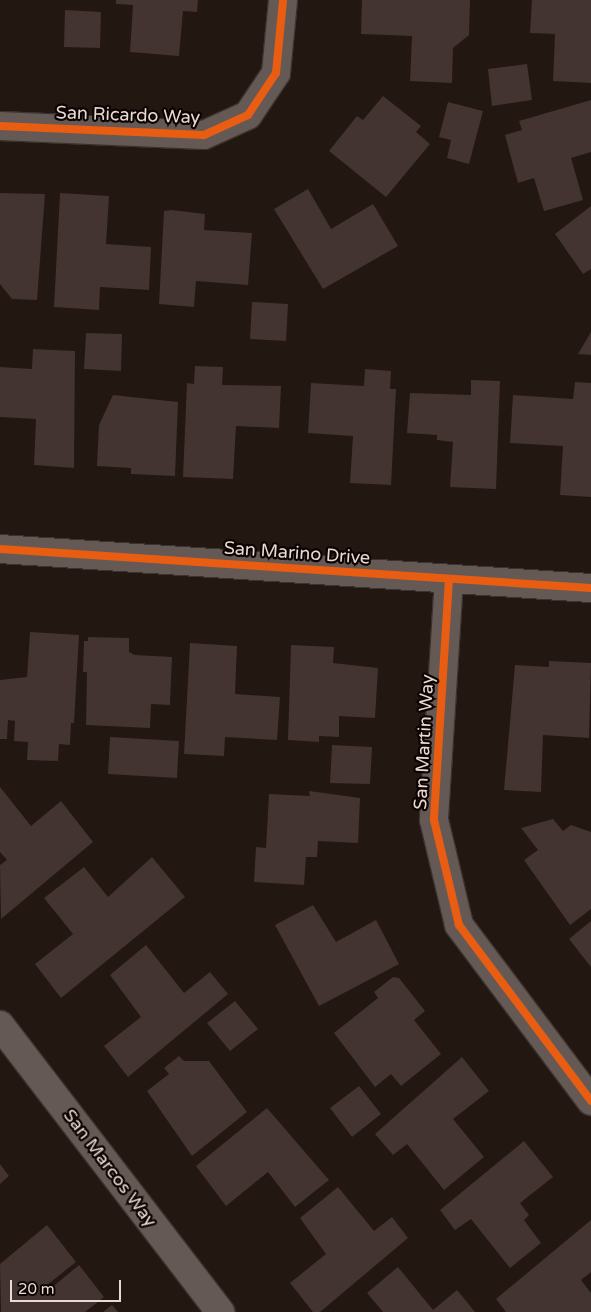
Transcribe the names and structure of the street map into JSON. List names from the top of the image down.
{
  "streets": {
    "street": [
      "San Ricardo Way",
      "San Marino Drive",
      "San Martin Way",
      "San Marcos Way"
    ]
  },
  "crossings": [
    ["San Marino Drive", "San Martin Way"]
  ],
  "scale_bar": "20 m"
}
